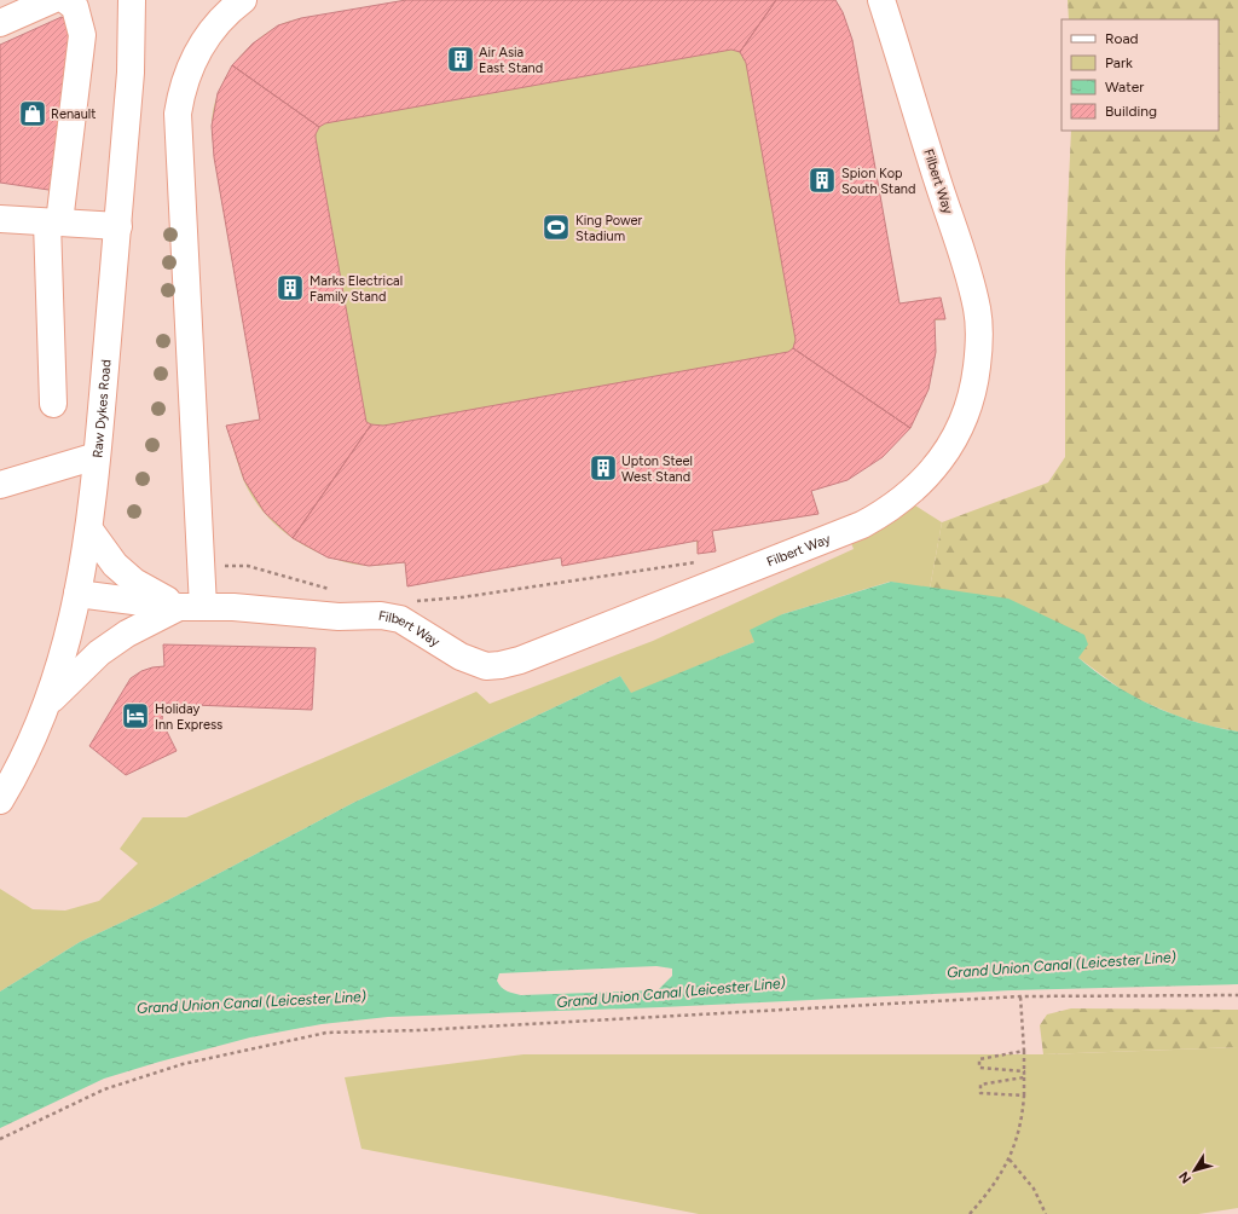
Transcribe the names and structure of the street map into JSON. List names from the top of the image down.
{
  "streets": {
    "street": ["Filbert Way", "Raw Dykes Road"]
  },
  "crossings": [
    ["Filbert Way", "Raw Dykes Road"]
  ],
  "water": ["Grand Union Canal (Leicester Line)"],
  "places": {
    "building": [
      "Air Asia East Stand",
      "Spion Kop South Stand",
      "Marks Electrical Family Stand",
      "Upton Steel West Stand"
    ],
    "shop": ["Renault"],
    "sports": ["King Power Stadium"],
    "hotel": ["Holiday Inn Express"]
  },
  "legend": [
    "Road",
    "Park",
    "Water",
    "Building"
  ],
  "north": "bottom left"
}
